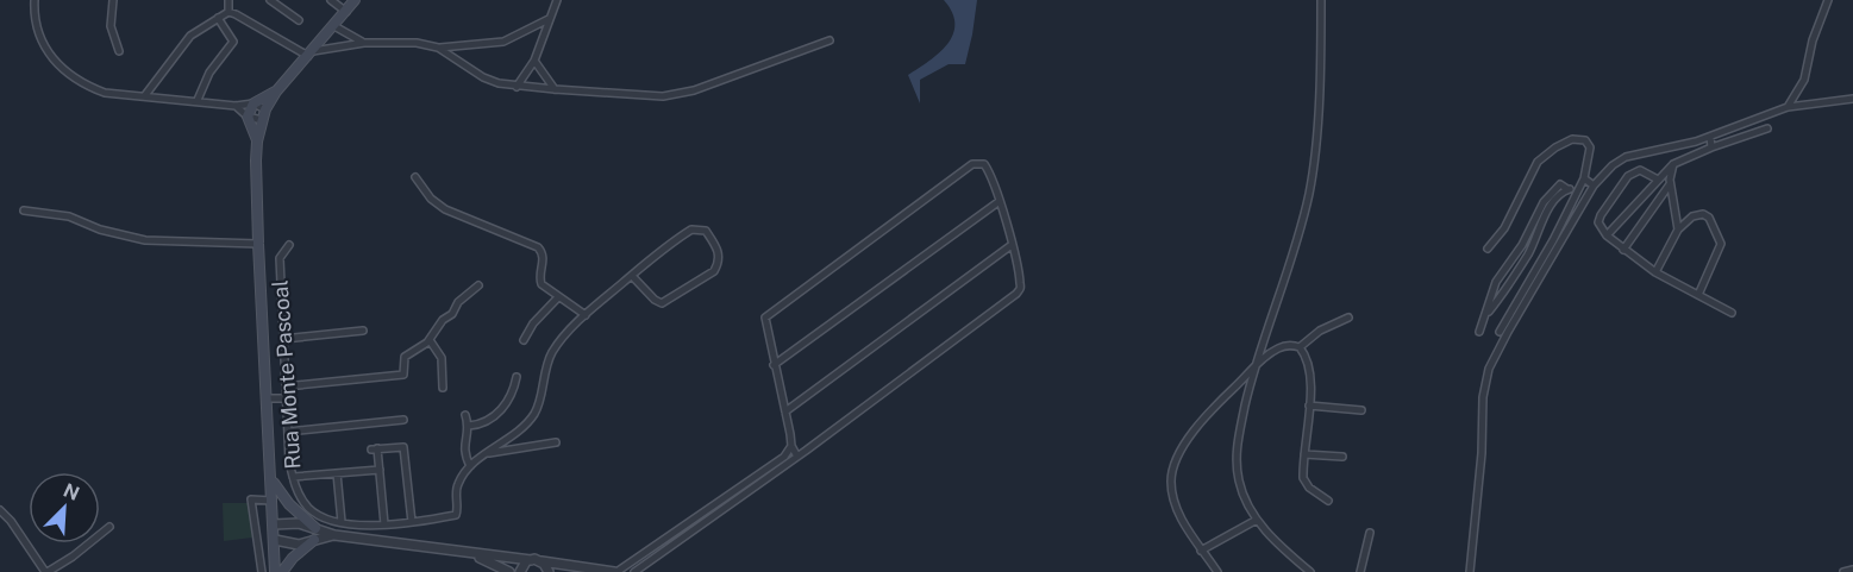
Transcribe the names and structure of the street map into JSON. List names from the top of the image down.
{
  "streets": {
    "street": ["Rua Monte Pascoal"]
  },
  "north": "top right"
}
